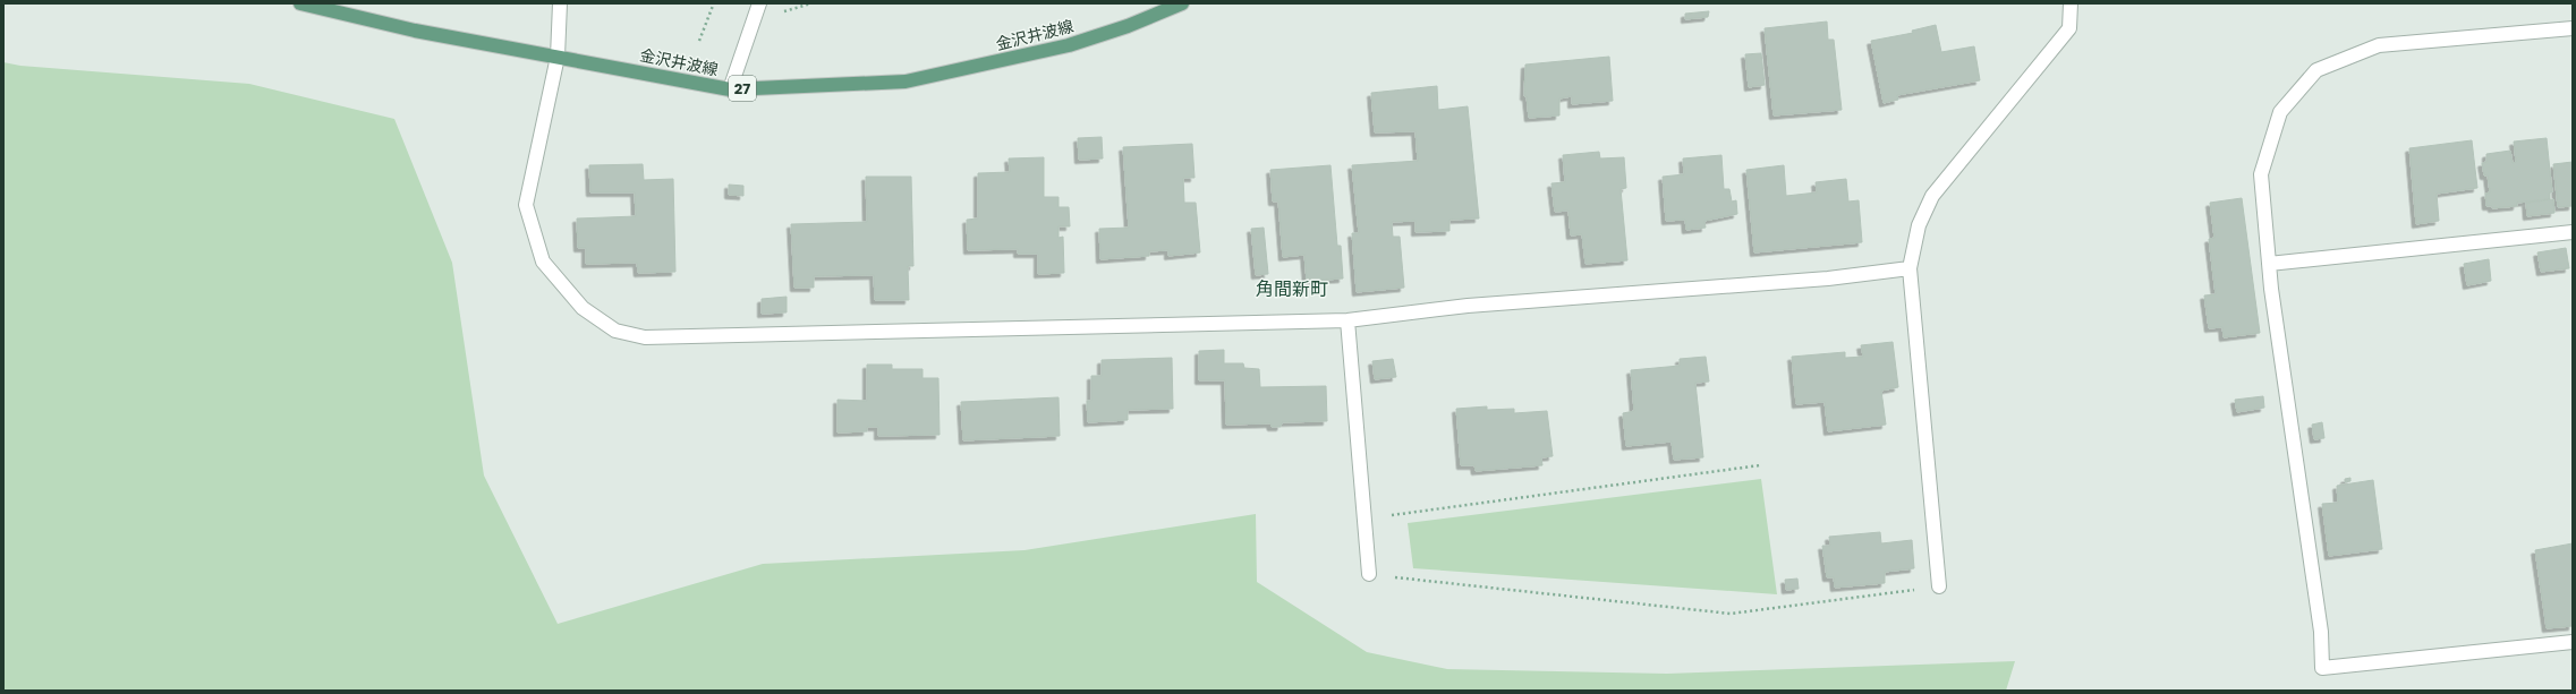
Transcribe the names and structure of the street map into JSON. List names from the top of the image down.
{
  "streets": {
    "main road": ["金沢井波線", "27"]
  },
  "districts": ["角間新町"]
}
